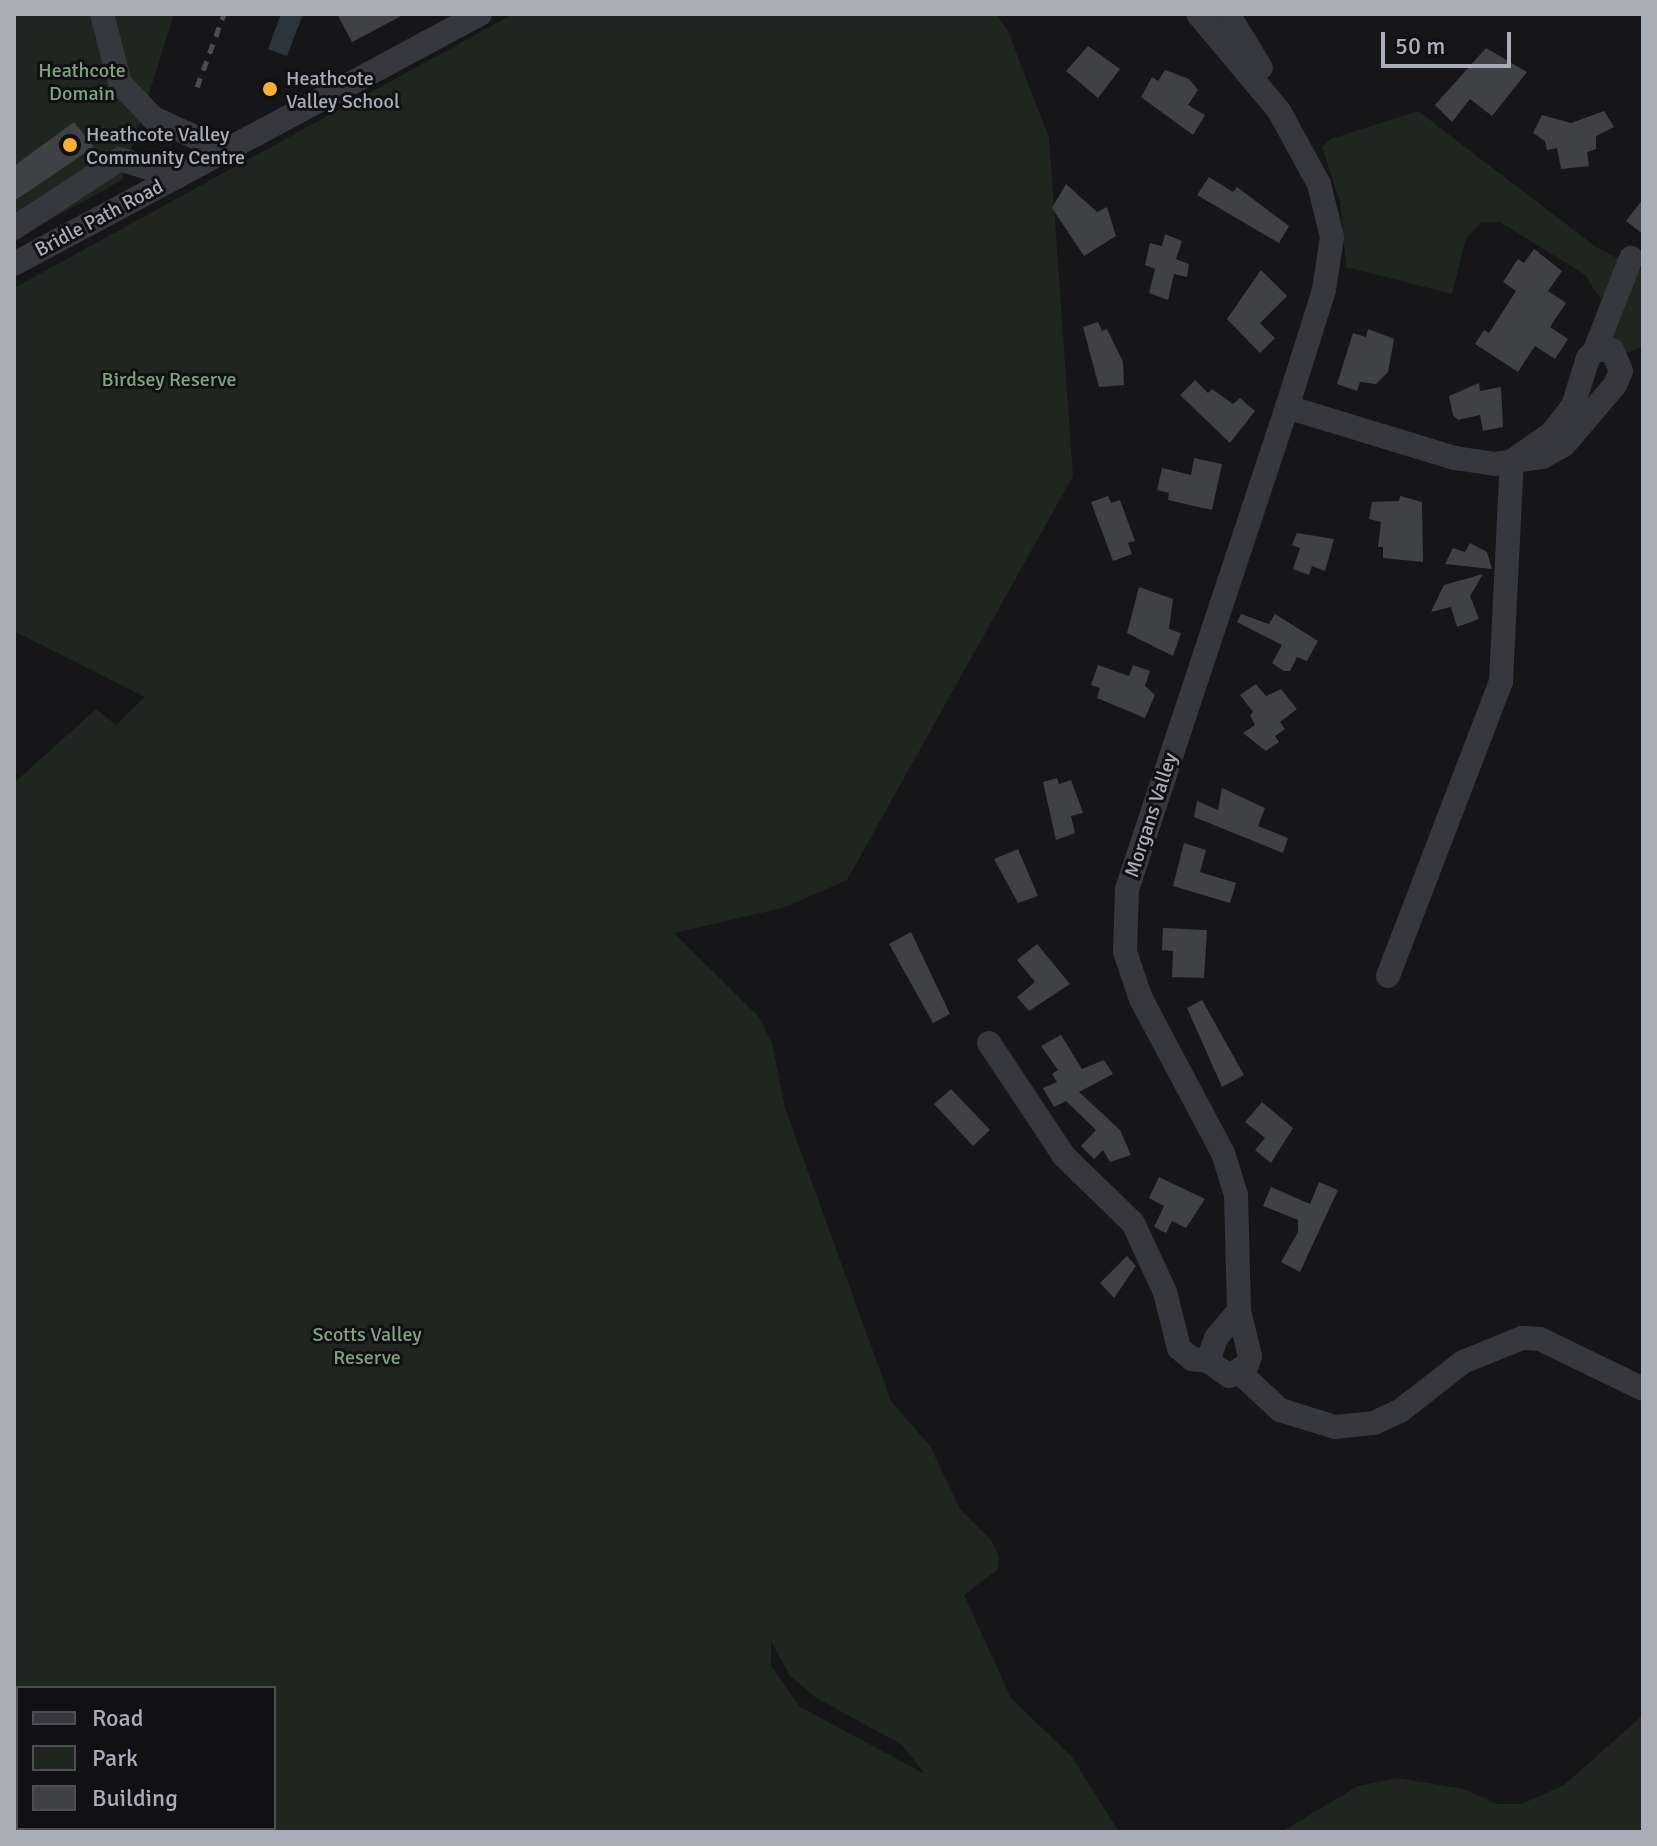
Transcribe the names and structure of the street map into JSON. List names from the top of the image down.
{
  "streets": {
    "street": ["Bridle Path Road", "Morgans Valley"]
  },
  "parks": ["Heathcote Domain", "Birdsey Reserve", "Scotts Valley Reserve"],
  "places": ["Heathcote Valley School", "Heathcote Valley Community Centre"],
  "legend": ["Road", "Park", "Building"],
  "scale_bar": "50 m"
}
